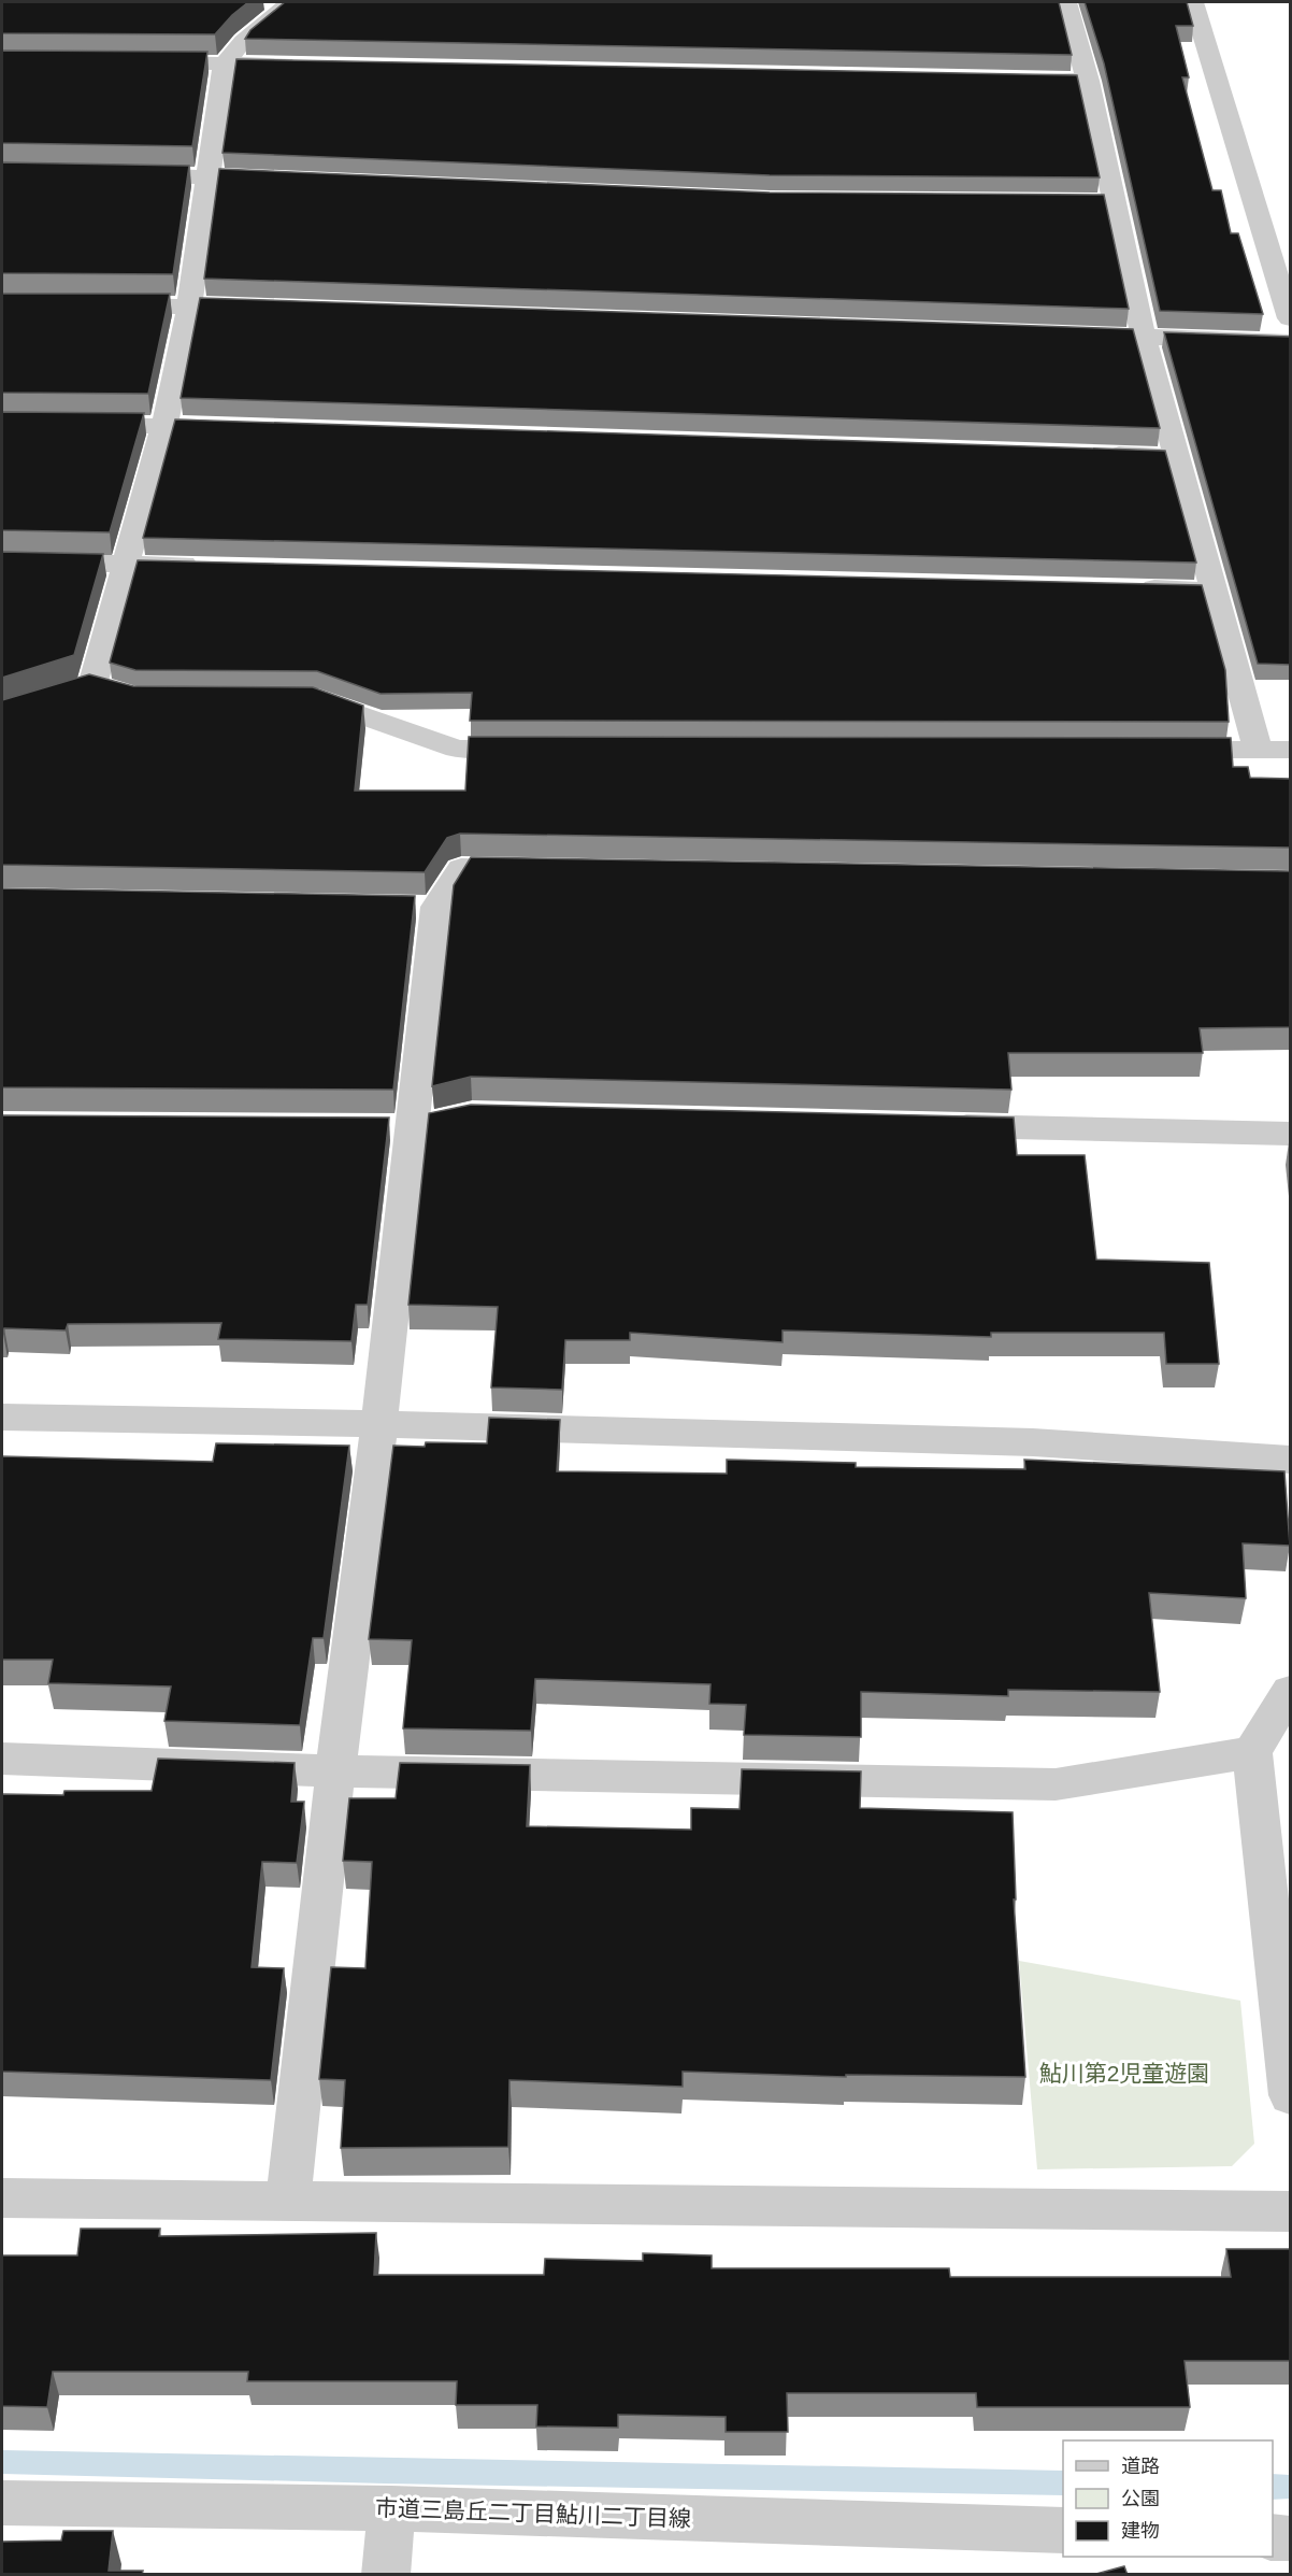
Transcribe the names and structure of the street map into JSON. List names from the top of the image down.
{
  "streets": {
    "street": ["市道三島丘二丁目鮎川二丁目線"]
  },
  "parks": ["鮎川第2児童遊園"],
  "legend": ["道路", "公園", "建物"]
}
